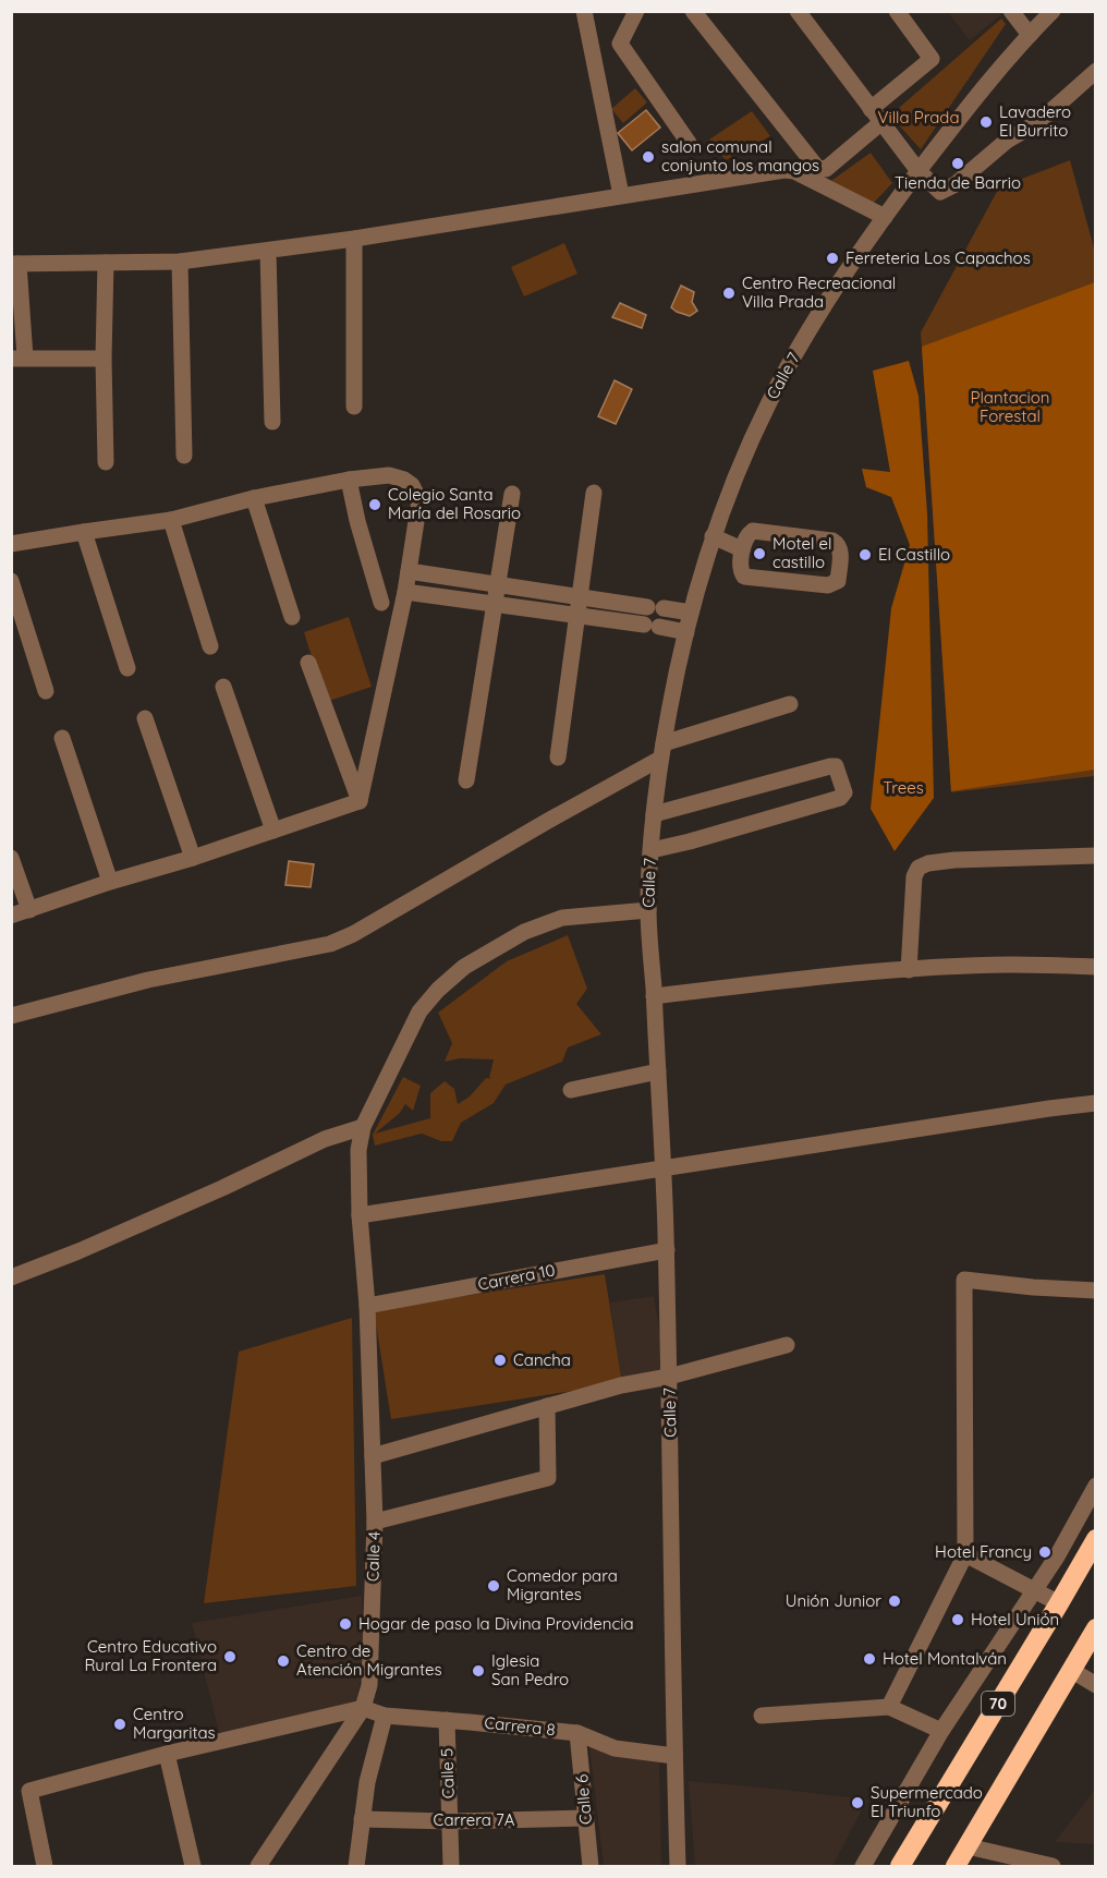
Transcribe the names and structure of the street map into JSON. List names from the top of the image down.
{
  "streets": {
    "highway": ["70"],
    "street": [
      "Calle 7",
      "Carrera 10",
      "Calle 4",
      "Carrera 8",
      "Calle 5",
      "Calle 6",
      "Carrera 7A"
    ]
  },
  "crossings": [
    ["Calle 7", "Carrera 10"],
    ["Calle 7", "Calle 4"],
    ["Calle 7", "Carrera 8"],
    ["Carrera 10", "Calle 4"],
    ["Calle 4", "Carrera 8"],
    ["Carrera 8", "Calle 5"],
    ["Carrera 8", "Calle 6"],
    ["Calle 5", "Carrera 7A"],
    ["Calle 6", "Carrera 7A"]
  ],
  "parks": ["Villa Prada", "Plantacion Forestal", "Trees"],
  "places": [
    "Lavadero El Burrito",
    "salon comunal conjunto los mangos",
    "Tienda de Barrio",
    "Ferreteria Los Capachos",
    "Centro Recreacional Villa Prada",
    "Colegio Santa María del Rosario",
    "Motel el castillo",
    "El Castillo",
    "Cancha",
    "Hotel Francy",
    "Comedor para Migrantes",
    "Unión Junior",
    "Hotel Unión",
    "Hogar de paso la Divina Providencia",
    "Centro Educativo Rural La Frontera",
    "Hotel Montalván",
    "Centro de Atención Migrantes",
    "Iglesia San Pedro",
    "Centro Margaritas",
    "Supermercado El Triunfo"
  ]
}
